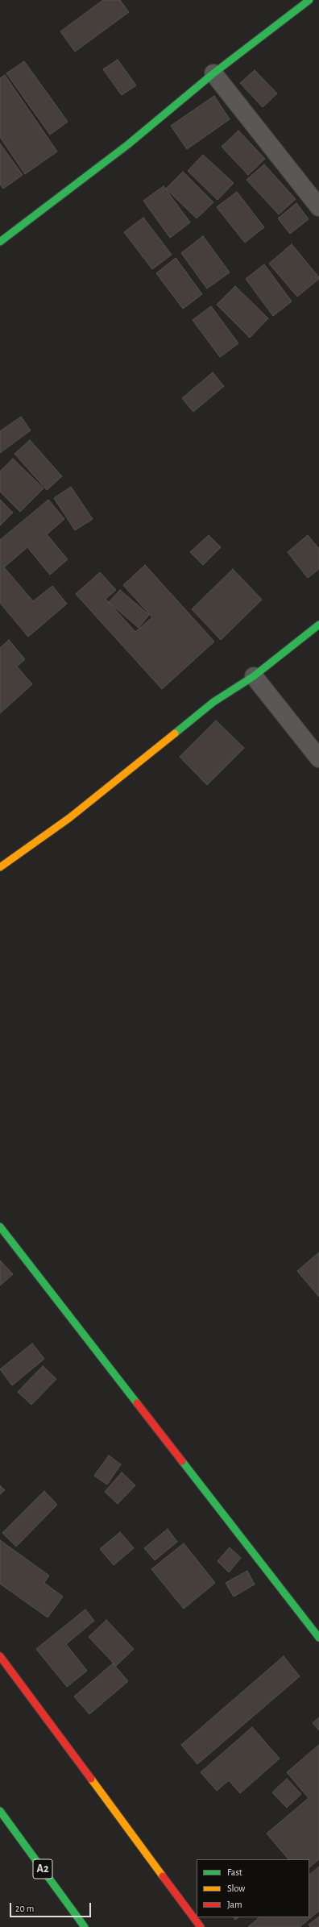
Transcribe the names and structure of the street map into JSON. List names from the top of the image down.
{
  "streets": {
    "main road": ["A2"]
  },
  "legend": ["Fast", "Slow", "Jam"],
  "scale_bar": "20 m"
}
